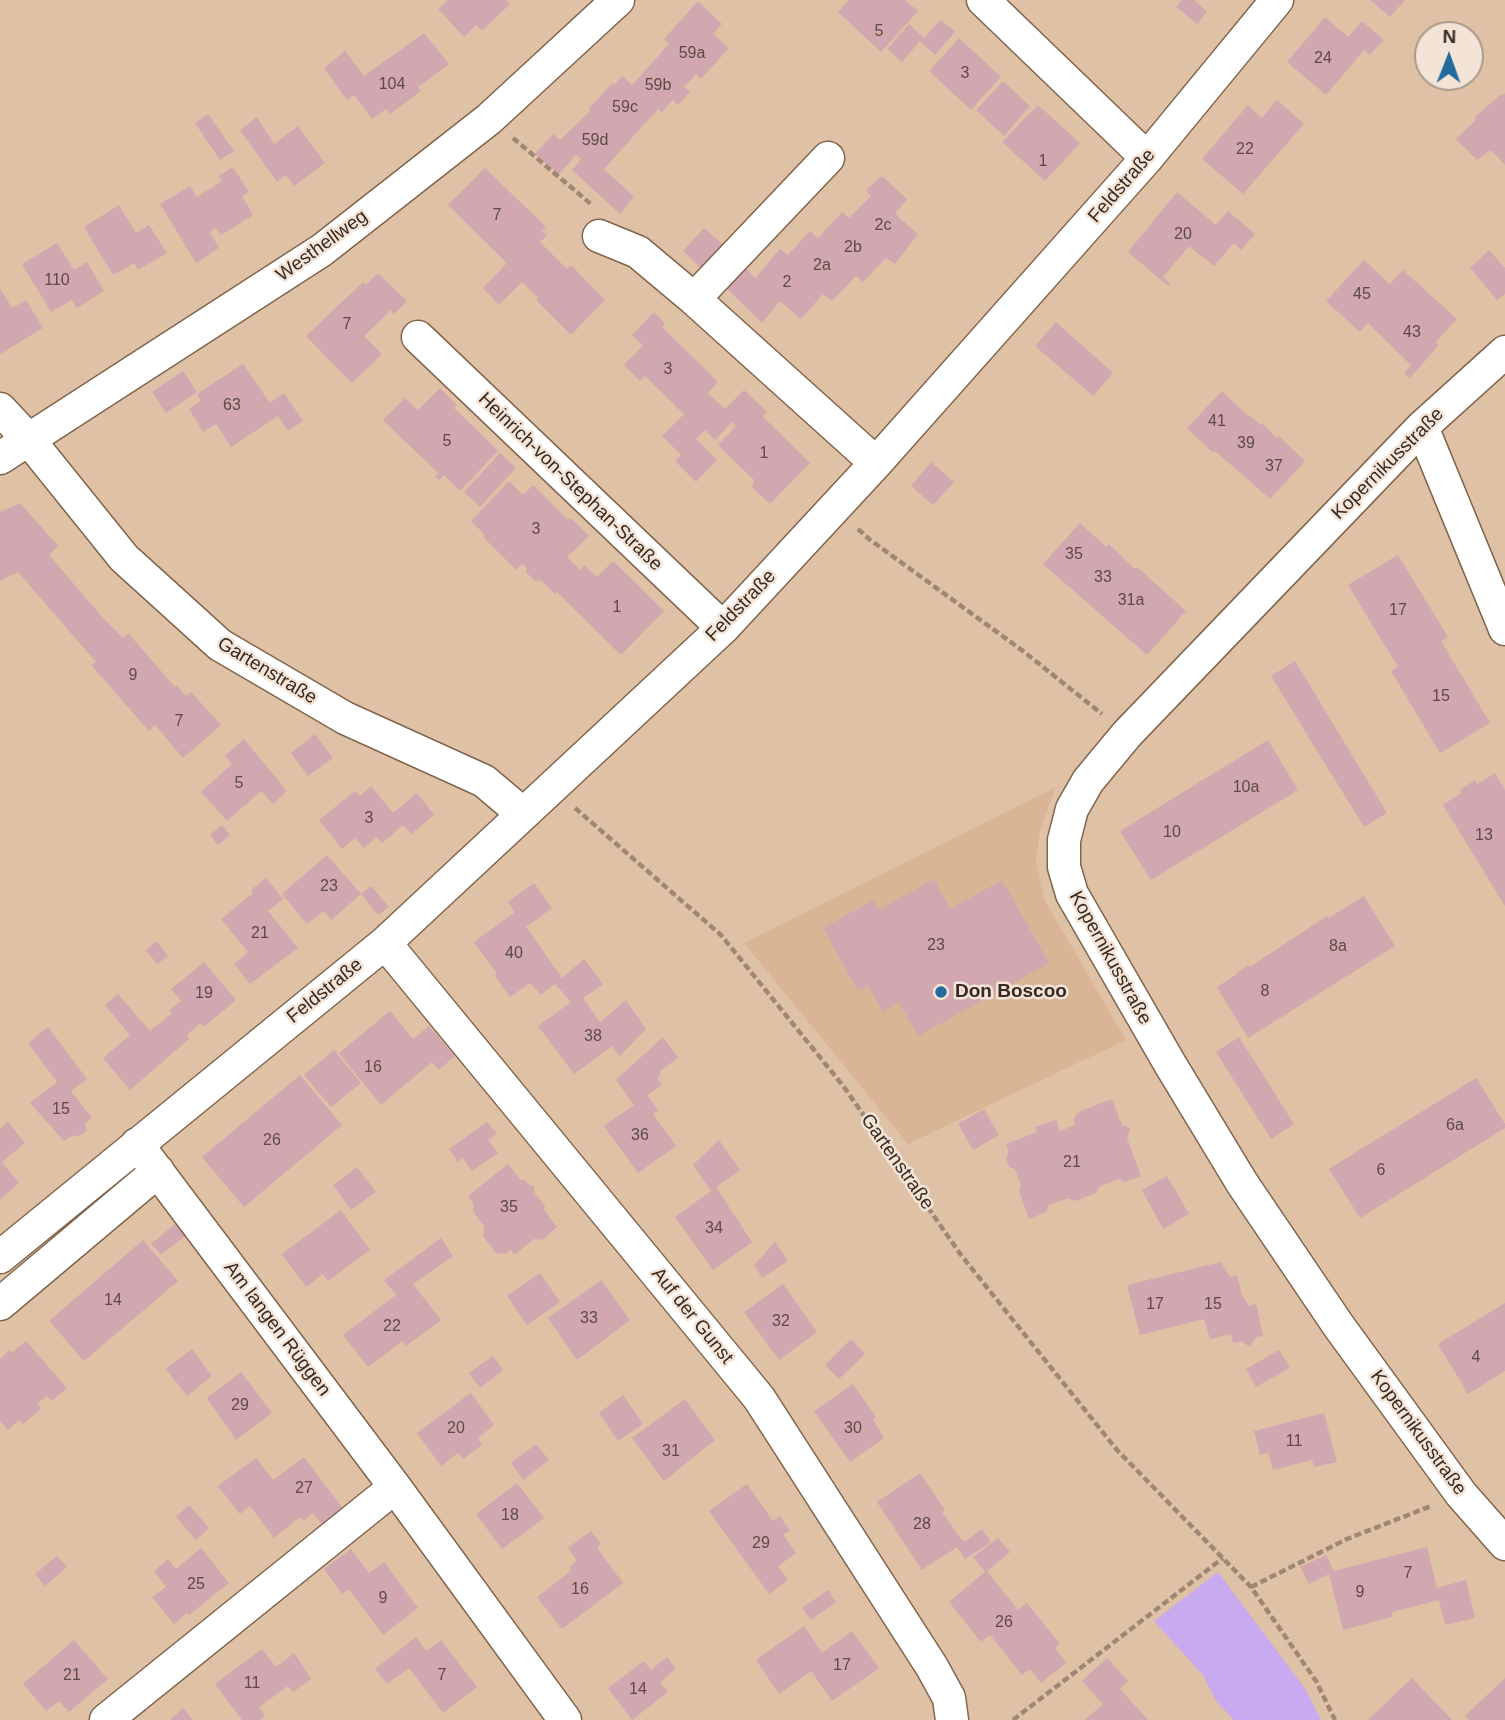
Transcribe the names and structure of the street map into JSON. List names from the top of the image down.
{
  "streets": {
    "street": [
      "Feldstraße",
      "Westhellweg",
      "Kopernikusstraße",
      "Heinrich-von-Stephan-Straße",
      "Gartenstraße",
      "Auf der Gunst",
      "Am langen Rüggen"
    ]
  },
  "crossings": [
    ["Feldstraße", "Heinrich-von-Stephan-Straße"],
    ["Feldstraße", "Gartenstraße"],
    ["Feldstraße", "Auf der Gunst"],
    ["Westhellweg", "Gartenstraße"]
  ],
  "places": ["Don Boscoo"],
  "house_numbers": [
    "5",
    "59a",
    "24",
    "3",
    "104",
    "59b",
    "59c",
    "59d",
    "22",
    "1",
    "7",
    "2c",
    "20",
    "2b",
    "2a",
    "110",
    "2",
    "45",
    "7",
    "43",
    "3",
    "63",
    "41",
    "5",
    "39",
    "1",
    "37",
    "3",
    "35",
    "33",
    "31a",
    "1",
    "17",
    "9",
    "15",
    "7",
    "5",
    "10a",
    "3",
    "10",
    "13",
    "23",
    "21",
    "23",
    "8a",
    "40",
    "8",
    "19",
    "38",
    "16",
    "15",
    "6a",
    "36",
    "26",
    "21",
    "6",
    "35",
    "34",
    "14",
    "17",
    "15",
    "33",
    "32",
    "22",
    "4",
    "29",
    "20",
    "30",
    "11",
    "31",
    "27",
    "18",
    "28",
    "29",
    "7",
    "25",
    "16",
    "9",
    "9",
    "26",
    "17",
    "21",
    "7",
    "11",
    "14"
  ],
  "north": "top"
}
